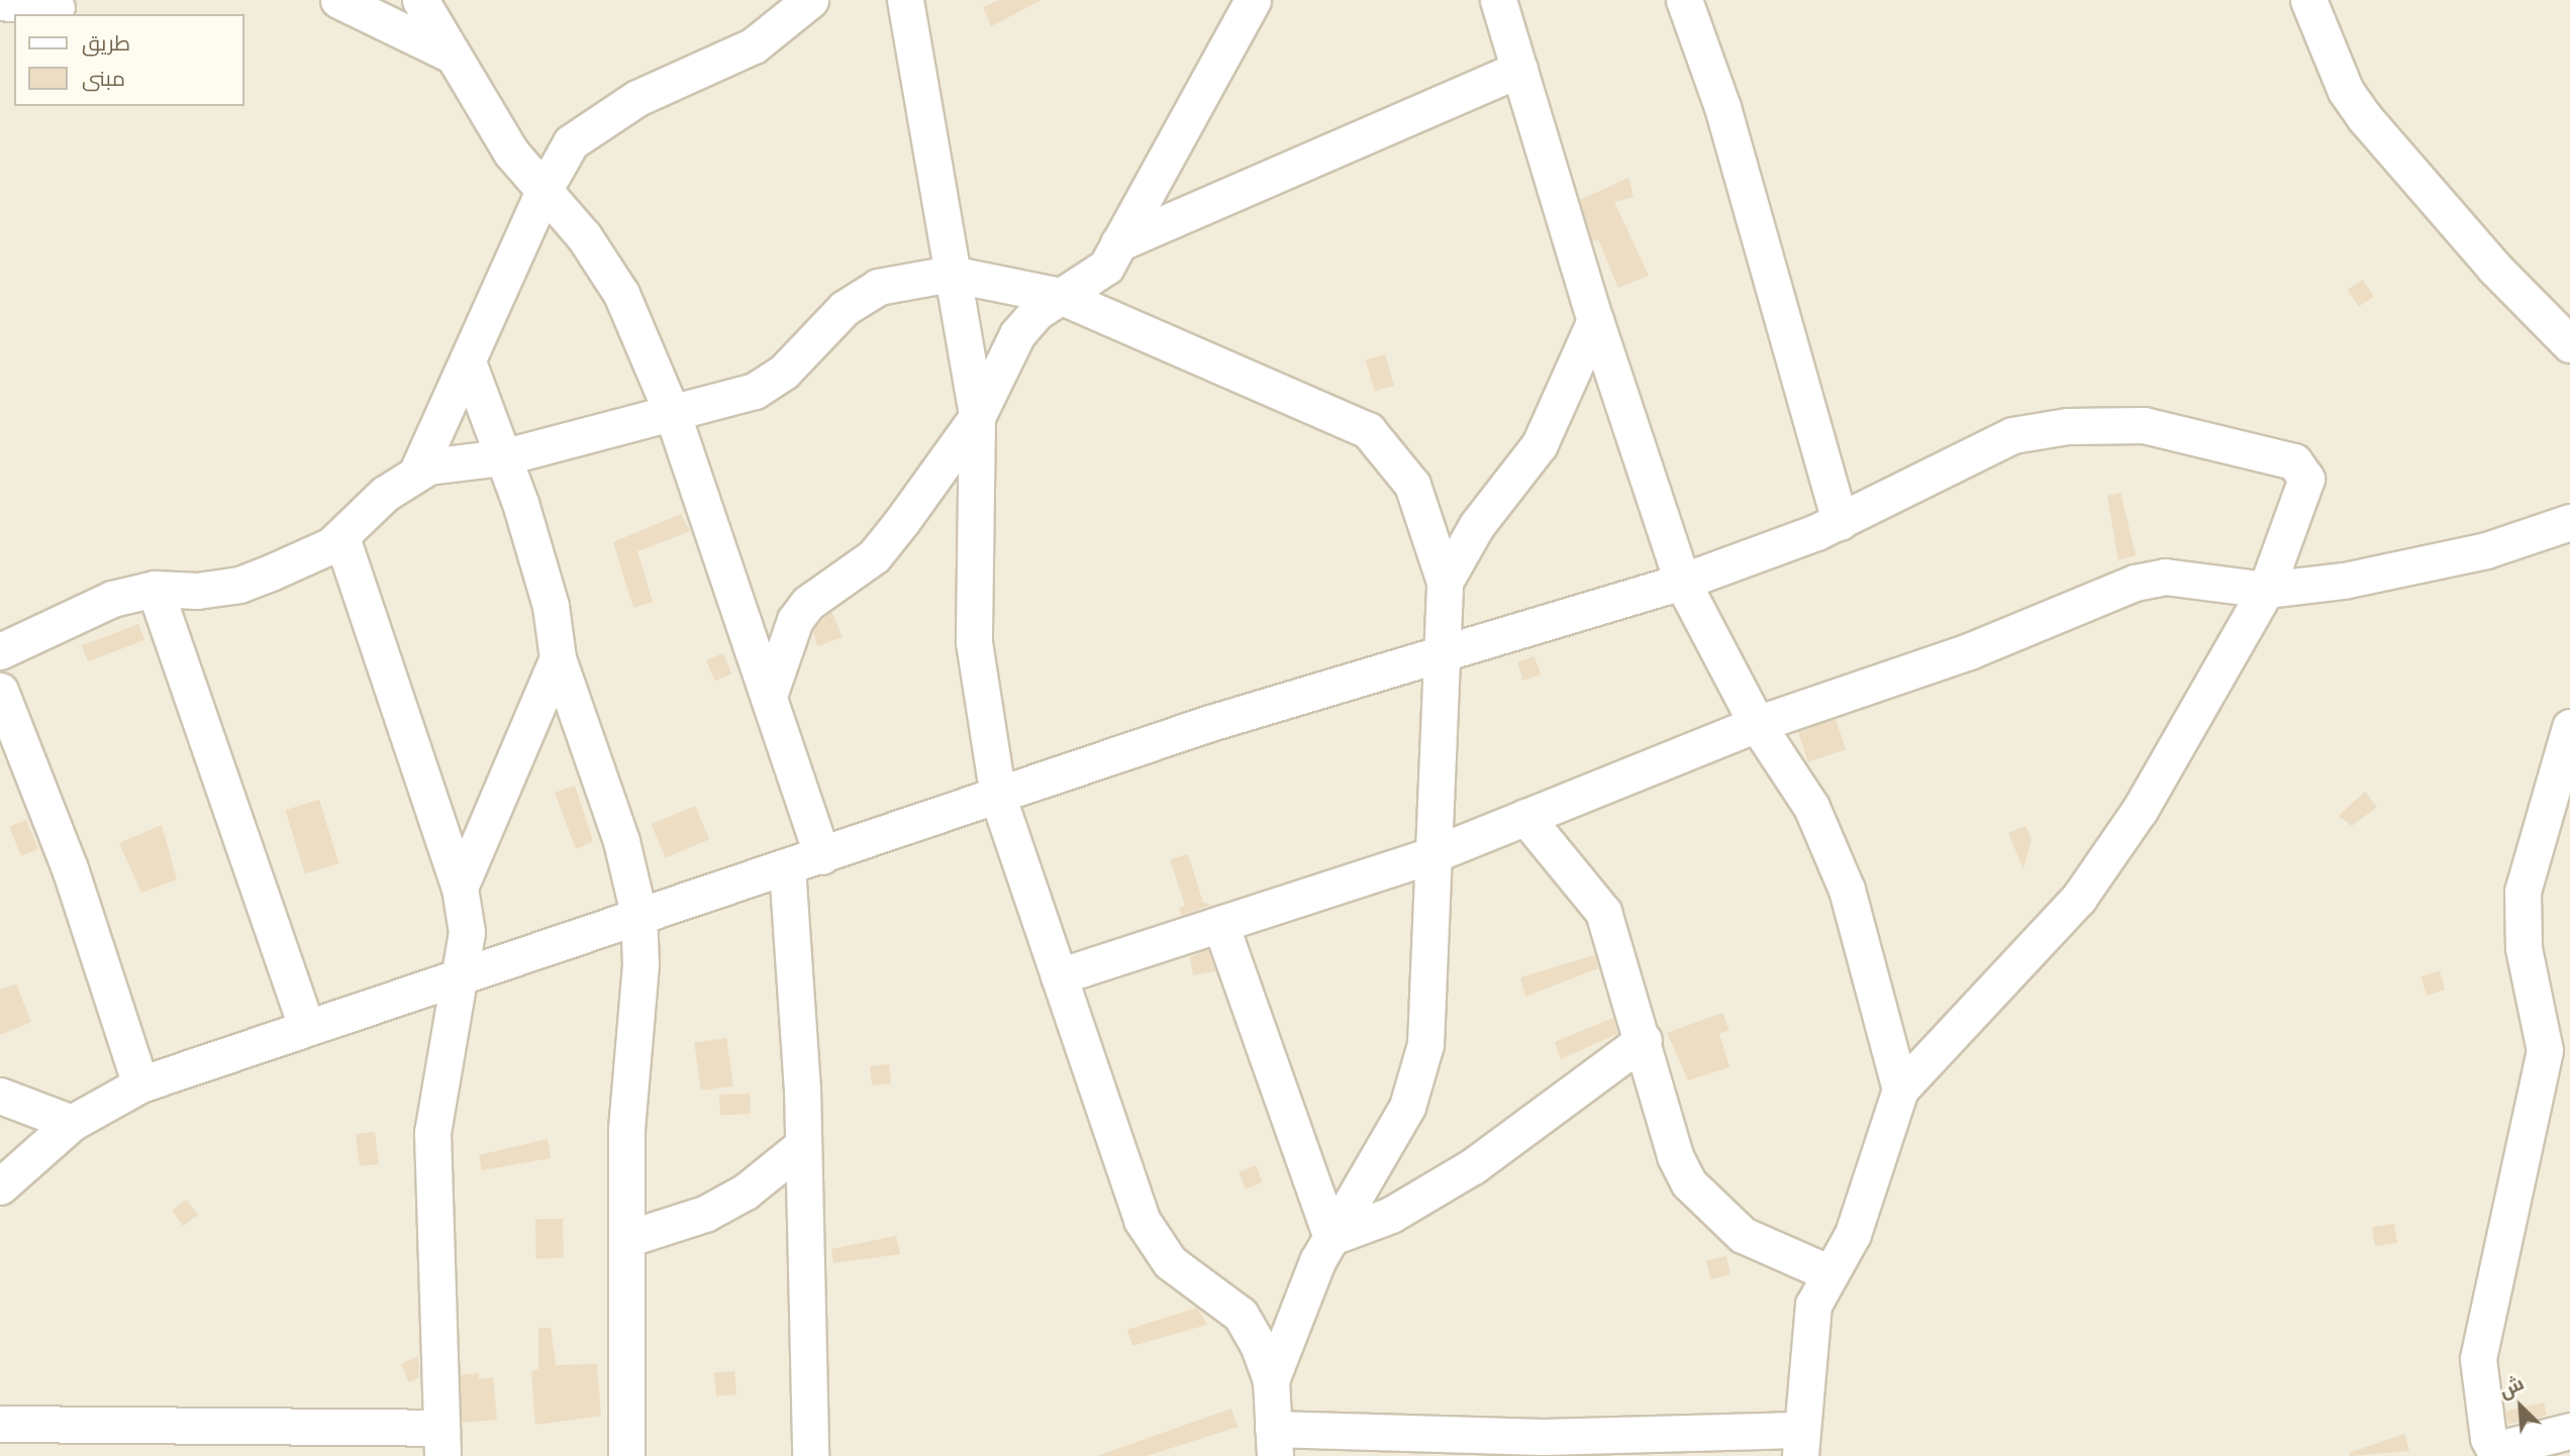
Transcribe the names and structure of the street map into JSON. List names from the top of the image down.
{
  "legend": ["طريق", "مبنى"],
  "north": "top left"
}
